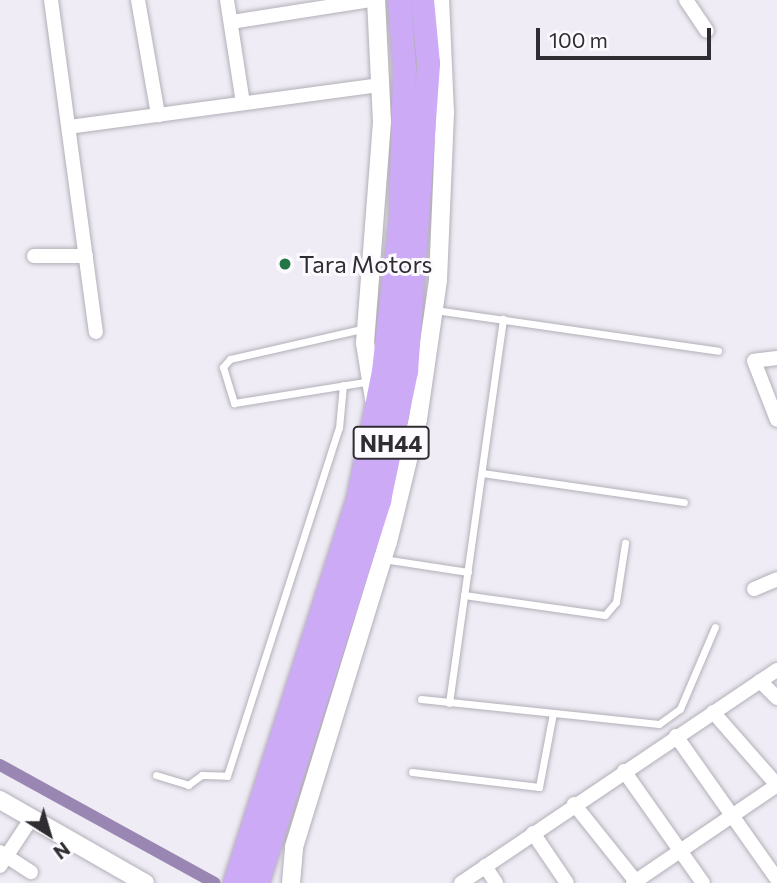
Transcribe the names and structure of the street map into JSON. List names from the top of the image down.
{
  "streets": {
    "highway": ["NH44"]
  },
  "places": ["Tara Motors"],
  "scale_bar": "100 m",
  "north": "bottom right"
}
